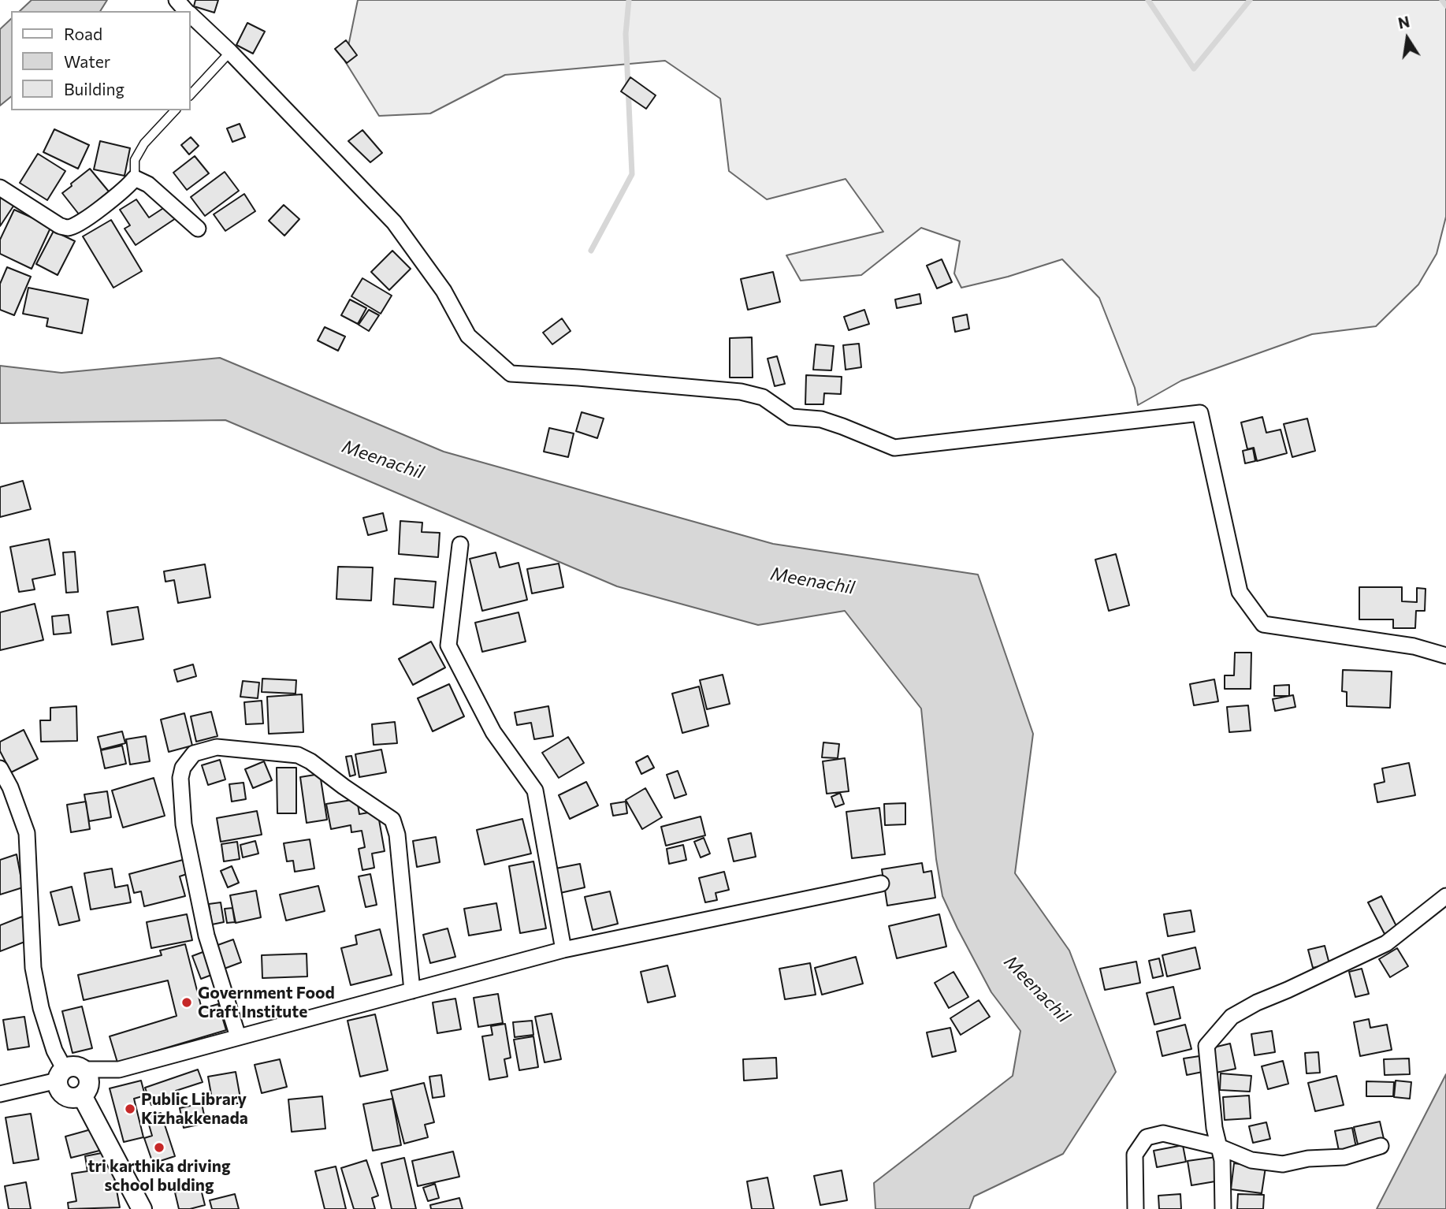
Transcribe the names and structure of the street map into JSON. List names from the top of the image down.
{
  "water": ["Meenachil"],
  "places": ["Government Food Craft Institute", "Public Library Kizhakkenada", "tri karthika driving school bulding"],
  "legend": ["Road", "Water", "Building"],
  "north": "top"
}
